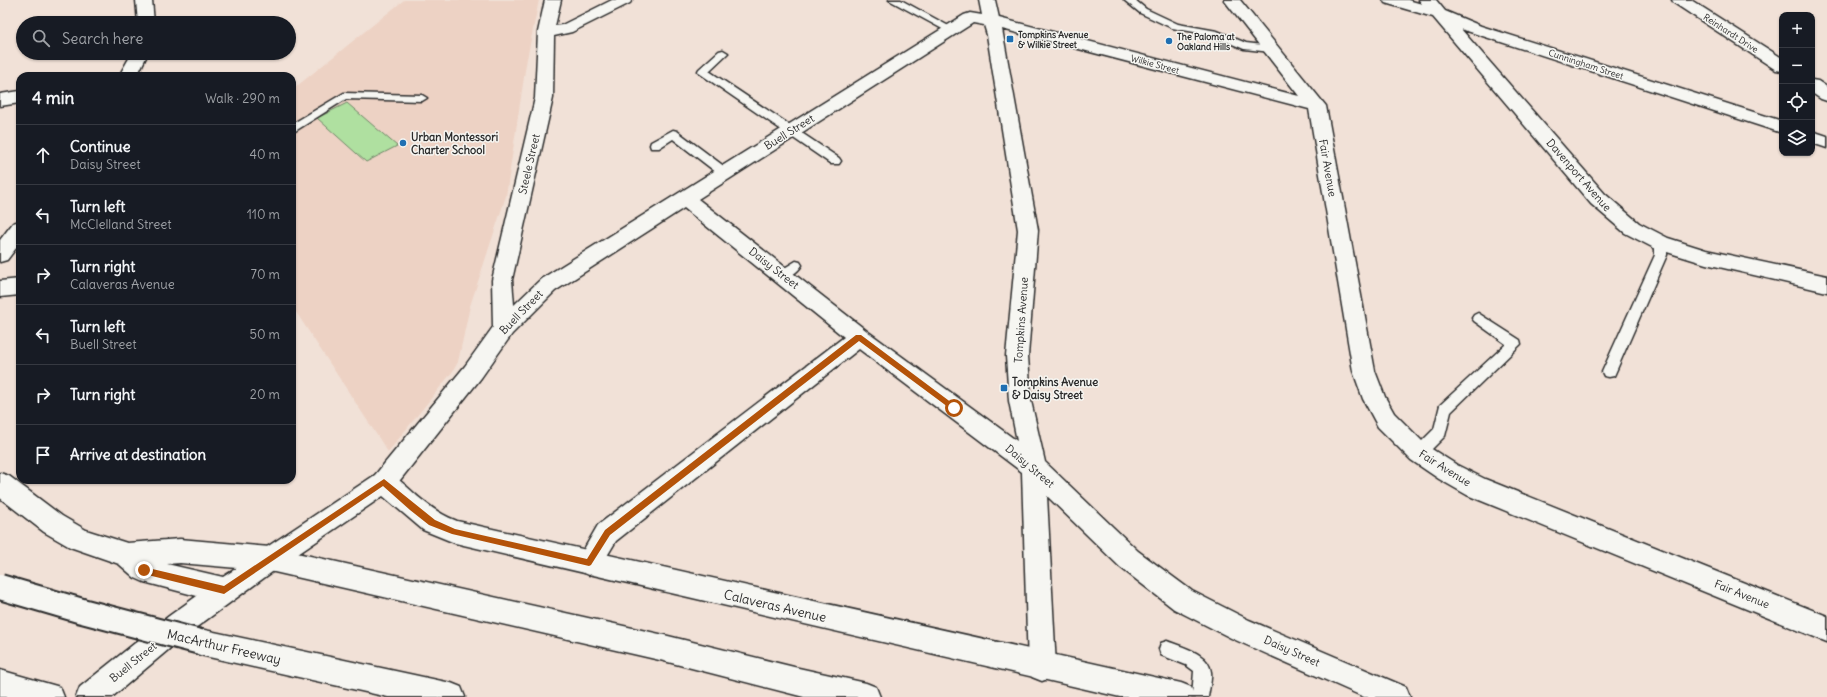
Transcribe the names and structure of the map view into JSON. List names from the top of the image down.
{
  "streets": {
    "main road": [
      "Reinhardt Drive",
      "Wilkie Street",
      "Cunningham Street",
      "Buell Street",
      "Steele Street",
      "Fair Avenue",
      "Davenport Avenue",
      "Daisy Street",
      "Tompkins Avenue",
      "Calaveras Avenue",
      "MacArthur Freeway"
    ]
  },
  "crossings": [
    ["Wilkie Street", "Buell Street"],
    ["Wilkie Street", "Fair Avenue"],
    ["Wilkie Street", "Tompkins Avenue"],
    ["Cunningham Street", "Davenport Avenue"],
    ["Buell Street", "Steele Street"],
    ["Buell Street", "Daisy Street"],
    ["Buell Street", "Tompkins Avenue"],
    ["Buell Street", "Calaveras Avenue"],
    ["Daisy Street", "Tompkins Avenue"],
    ["Tompkins Avenue", "Calaveras Avenue"]
  ],
  "places": {
    "transit": ["Tompkins Avenue & Wilkie Street", "Tompkins Avenue & Daisy Street"],
    "other": ["The Paloma at Oakland Hills", "Urban Montessori Charter School"]
  },
  "page": {
    "map_buttons": ["+", "−"],
    "search": "Search here",
    "heading": ["4 min", "Walk · 290 m"],
    "list": [
      ["Continue", "Daisy Street", "40 m"],
      ["Turn left", "McClelland Street", "110 m"],
      ["Turn right", "Calaveras Avenue", "70 m"],
      ["Turn left", "Buell Street", "50 m"],
      ["Turn right", "20 m"],
      "Arrive at destination"
    ]
  }
}
